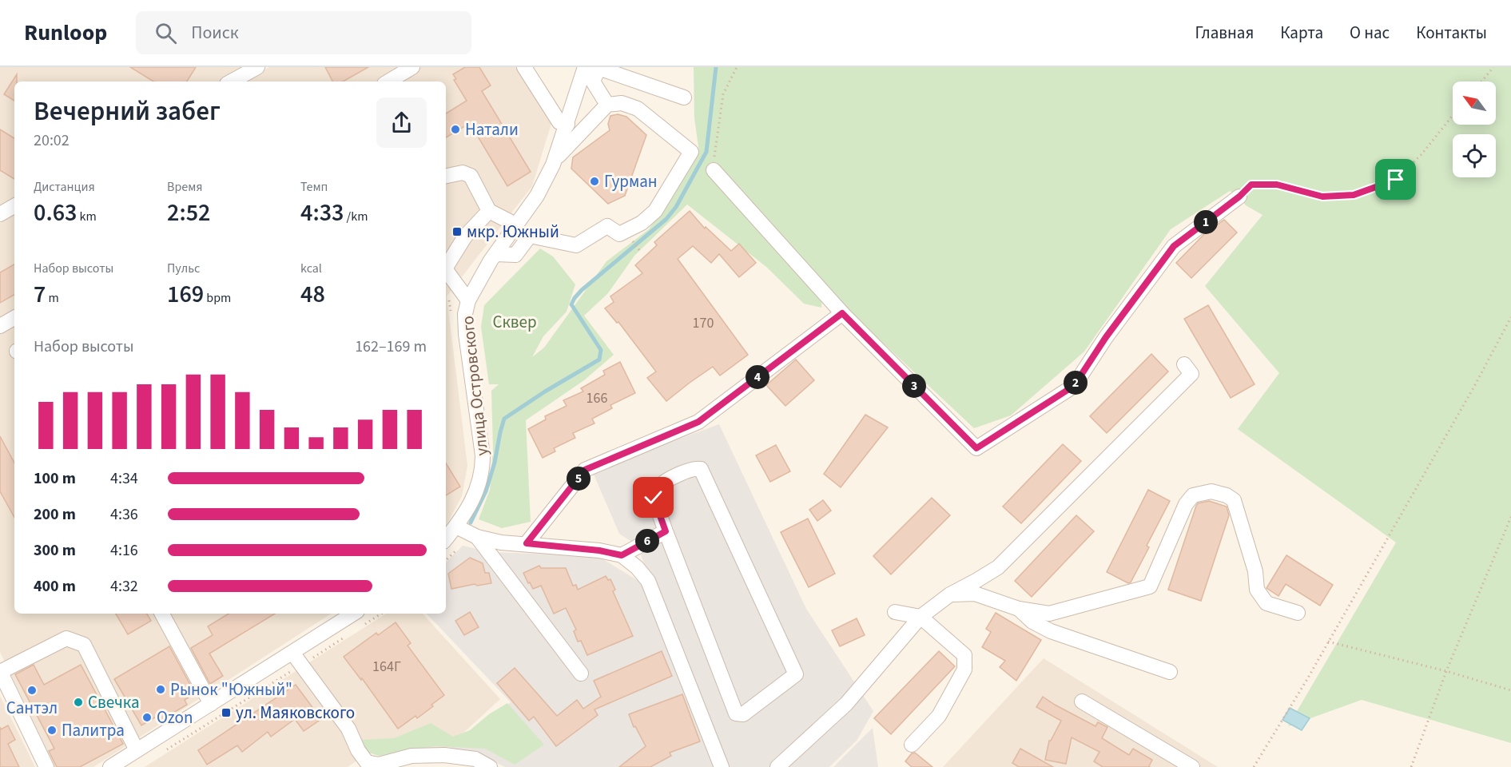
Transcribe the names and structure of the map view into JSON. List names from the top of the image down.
{
  "streets": {
    "street": ["улица Островского"]
  },
  "parks": ["Сквер"],
  "places": {
    "other": [
      "Натали",
      "Гурман",
      "Рынок \"Южный\"",
      "Сантэл",
      "Свечка",
      "Ozon",
      "Палитра"
    ],
    "transit": ["мкр. Южный", "ул. Маяковского"]
  },
  "house_numbers": ["170", "166", "164Г"],
  "north": "top left",
  "page": {
    "header": "Runloop",
    "search": "Поиск",
    "nav": [
      "Главная",
      "Карта",
      "О нас",
      "Контакты"
    ],
    "heading": ["Вечерний забег", "20:02"],
    "stats": [
      ["Дистанция", "0.63 km"],
      ["Время", "2:52"],
      ["Темп", "4:33 /km"],
      ["Набор высоты", "7 m"],
      ["Пульс", "169 bpm"],
      ["kcal", "48"]
    ],
    "pins": [
      "1",
      "4",
      "2",
      "3",
      "5",
      "6"
    ],
    "chart": ["Набор высоты", "162–169 m"],
    "list": [
      {
        "name": "100 m",
        "note": "4:34"
      },
      {
        "name": "200 m",
        "note": "4:36"
      },
      {
        "name": "300 m",
        "note": "4:16"
      },
      {
        "name": "400 m",
        "note": "4:32"
      }
    ]
  }
}
